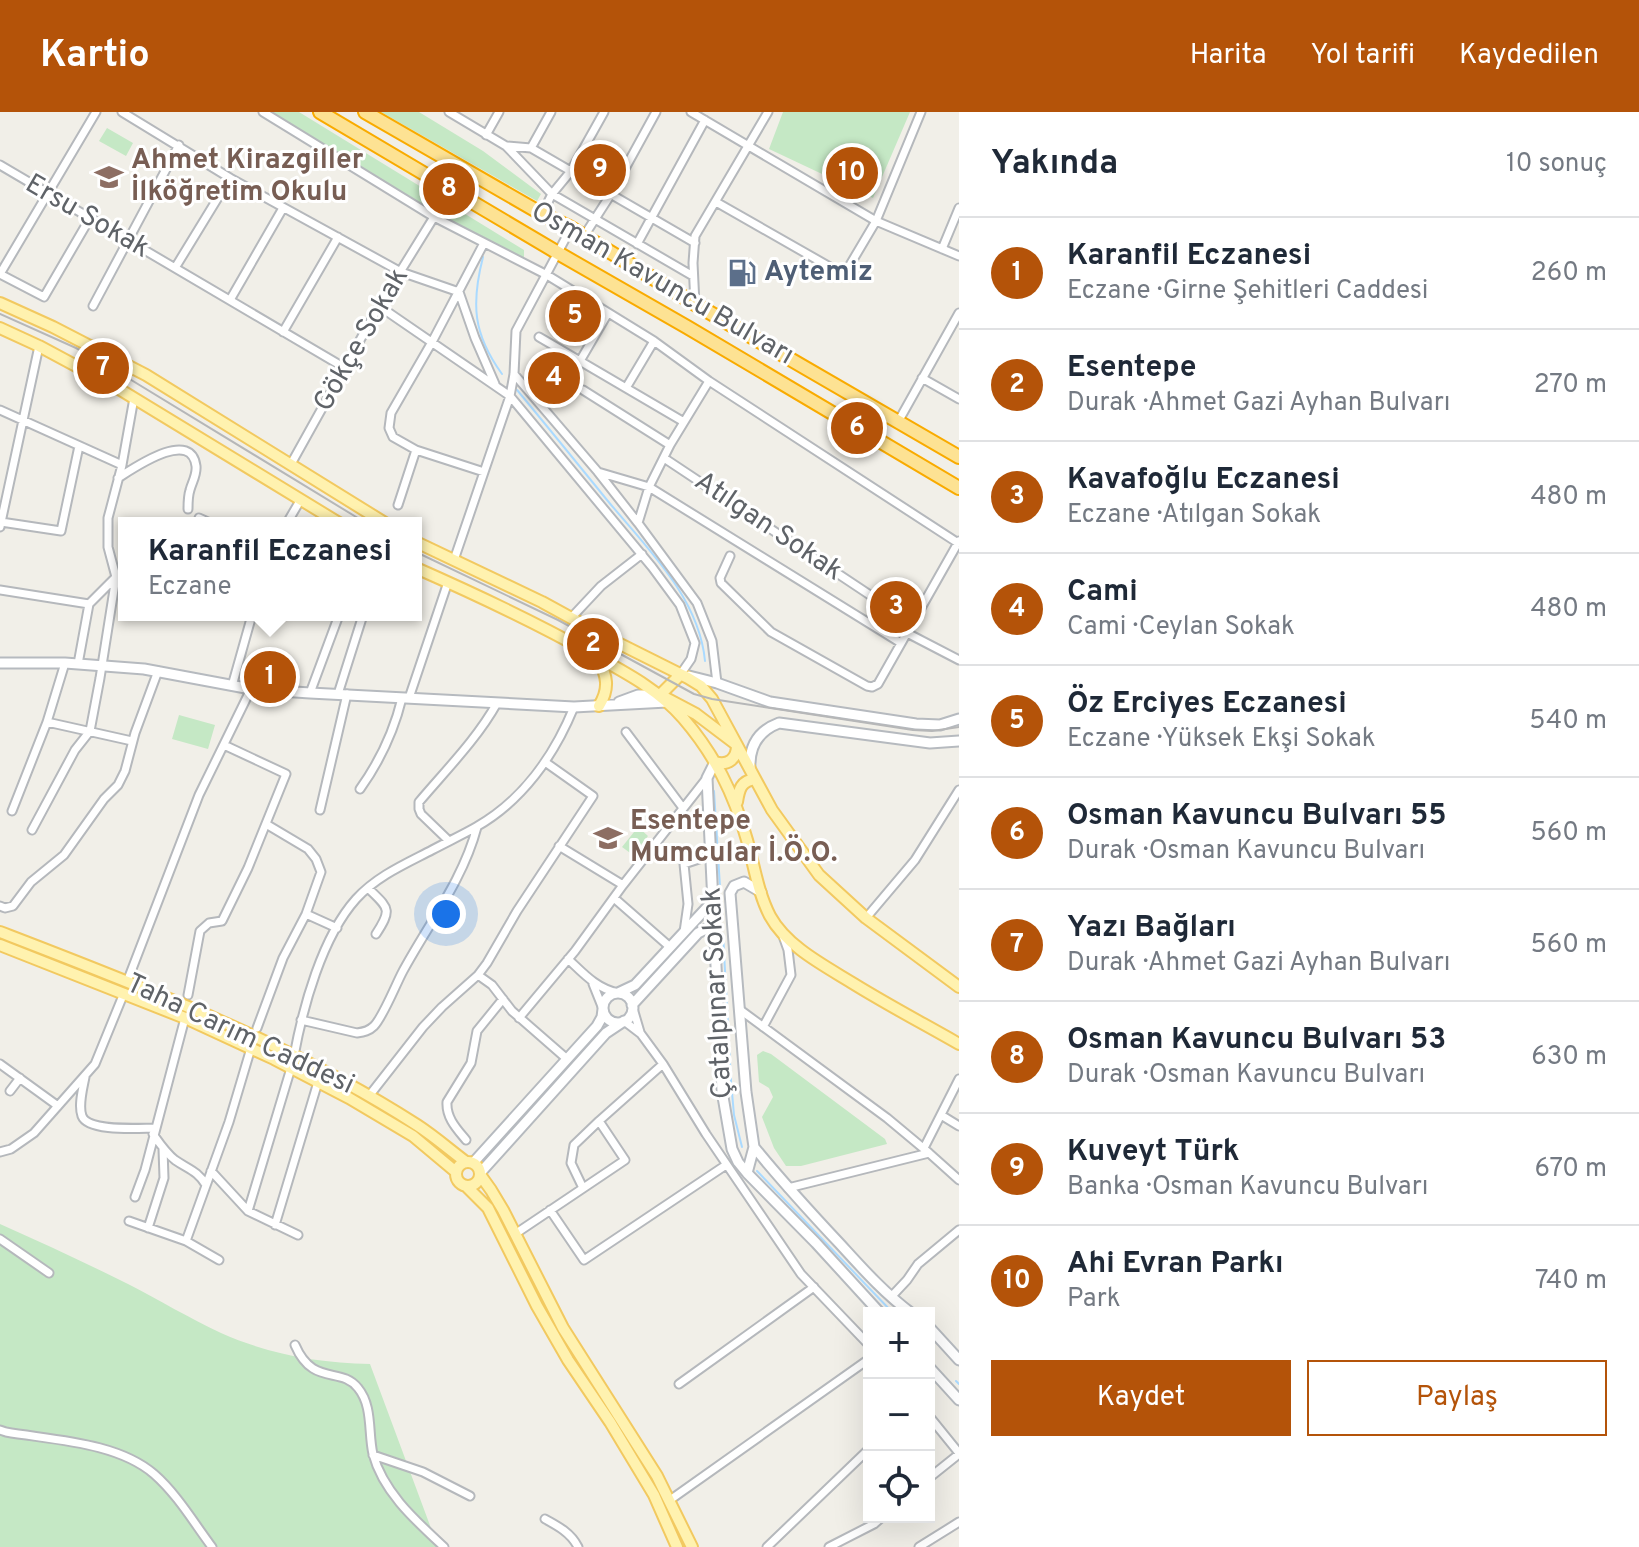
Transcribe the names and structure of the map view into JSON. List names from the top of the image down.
{
  "streets": {
    "highway": ["Osman Kavuncu Bulvarı"],
    "main road": ["Taha Carım Caddesi"],
    "street": [
      "Ersu Sokak",
      "Gökçe Sokak",
      "Atılgan Sokak",
      "Çatalpınar Sokak"
    ]
  },
  "crossings": [
    ["Ersu Sokak", "Gökçe Sokak"]
  ],
  "places": {
    "school or university": ["Ahmet Kirazgiller İlköğretim Okulu", "Esentepe Mumcular İ.Ö.O."],
    "fuel station": ["Aytemiz"]
  },
  "page": {
    "header": "Kartio",
    "nav": ["Harita", "Yol tarifi", "Kaydedilen"],
    "heading": ["Yakında", "10 sonuç"],
    "pins": [
      "9",
      "10",
      "8",
      "5",
      "7",
      "4",
      "6",
      "3",
      "2",
      "1"
    ],
    "list": [
      {
        "mark": "1",
        "name": "Karanfil Eczanesi",
        "note": "Eczane · Girne Şehitleri Caddesi",
        "value": "260 m"
      },
      {
        "mark": "2",
        "name": "Esentepe",
        "note": "Durak · Ahmet Gazi Ayhan Bulvarı",
        "value": "270 m"
      },
      {
        "mark": "3",
        "name": "Kavafoğlu Eczanesi",
        "note": "Eczane · Atılgan Sokak",
        "value": "480 m"
      },
      {
        "mark": "4",
        "name": "Cami",
        "note": "Cami · Ceylan Sokak",
        "value": "480 m"
      },
      {
        "mark": "5",
        "name": "Öz Erciyes Eczanesi",
        "note": "Eczane · Yüksek Ekşi Sokak",
        "value": "540 m"
      },
      {
        "mark": "6",
        "name": "Osman Kavuncu Bulvarı 55",
        "note": "Durak · Osman Kavuncu Bulvarı",
        "value": "560 m"
      },
      {
        "mark": "7",
        "name": "Yazı Bağları",
        "note": "Durak · Ahmet Gazi Ayhan Bulvarı",
        "value": "560 m"
      },
      {
        "mark": "8",
        "name": "Osman Kavuncu Bulvarı 53",
        "note": "Durak · Osman Kavuncu Bulvarı",
        "value": "630 m"
      },
      {
        "mark": "9",
        "name": "Kuveyt Türk",
        "note": "Banka · Osman Kavuncu Bulvarı",
        "value": "670 m"
      },
      {
        "mark": "10",
        "name": "Ahi Evran Parkı",
        "note": "Park",
        "value": "740 m"
      }
    ],
    "popup": ["Karanfil Eczanesi", "Eczane"],
    "map_buttons": ["+", "−"],
    "buttons": ["Kaydet", "Paylaş"]
  }
}
